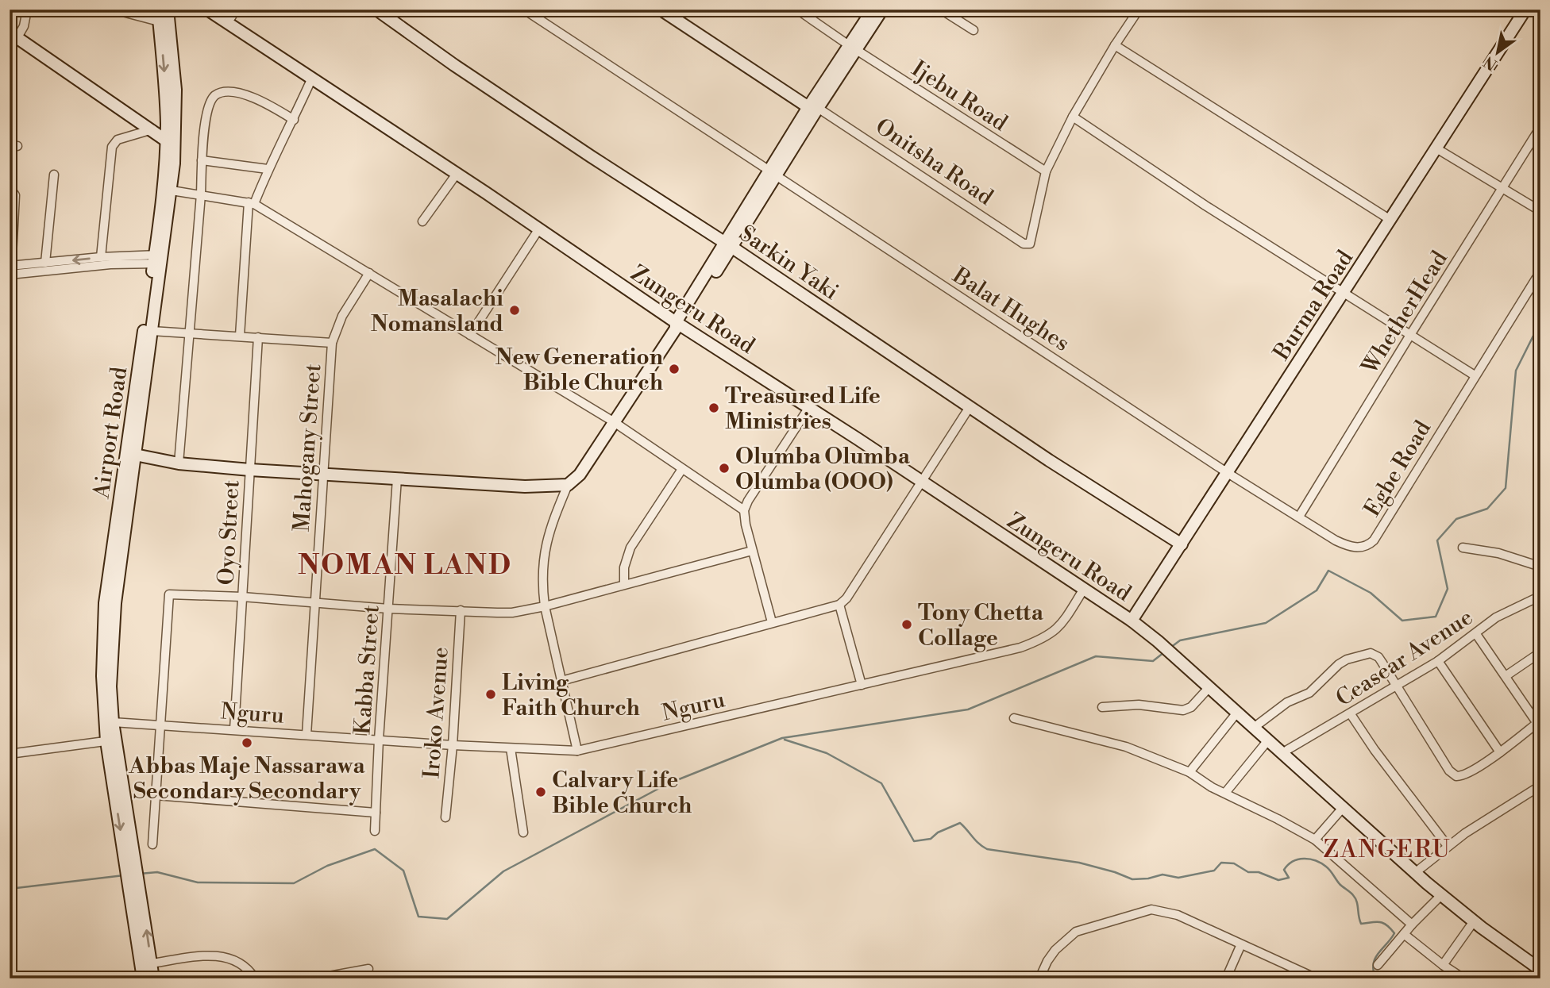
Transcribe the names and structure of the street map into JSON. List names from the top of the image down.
{
  "streets": {
    "street": [
      "Ijebu Road",
      "Onitsha Road",
      "Sarkin Yaki",
      "Burma Road",
      "Zungeru Road",
      "Balat Hughes",
      "WhetherHead",
      "Airport Road",
      "Mahogany Street",
      "Egbe Road",
      "Oyo Street",
      "Ceasear Avenue",
      "Kabba Street",
      "Nguru",
      "Iroko Avenue"
    ]
  },
  "crossings": [
    ["Ijebu Road", "Onitsha Road"],
    ["Sarkin Yaki", "Burma Road"],
    ["Burma Road", "Zungeru Road"],
    ["Burma Road", "Balat Hughes"],
    ["Burma Road", "Egbe Road"],
    ["Zungeru Road", "Nguru"],
    ["Balat Hughes", "Egbe Road"],
    ["WhetherHead", "Egbe Road"],
    ["Airport Road", "Nguru"],
    ["Mahogany Street", "Nguru"],
    ["Oyo Street", "Nguru"],
    ["Kabba Street", "Nguru"],
    ["Nguru", "Iroko Avenue"]
  ],
  "districts": ["NOMAN LAND", "ZANGERU"],
  "places": [
    "Masalachi Nomansland",
    "New Generation Bible Church",
    "Treasured Life Ministries",
    "Olumba Olumba Olumba (OOO)",
    "Tony Chetta Collage",
    "Living Faith Church",
    "Abbas Maje Nassarawa Secondary Secondary",
    "Calvary Life Bible Church"
  ],
  "north": "bottom left"
}
